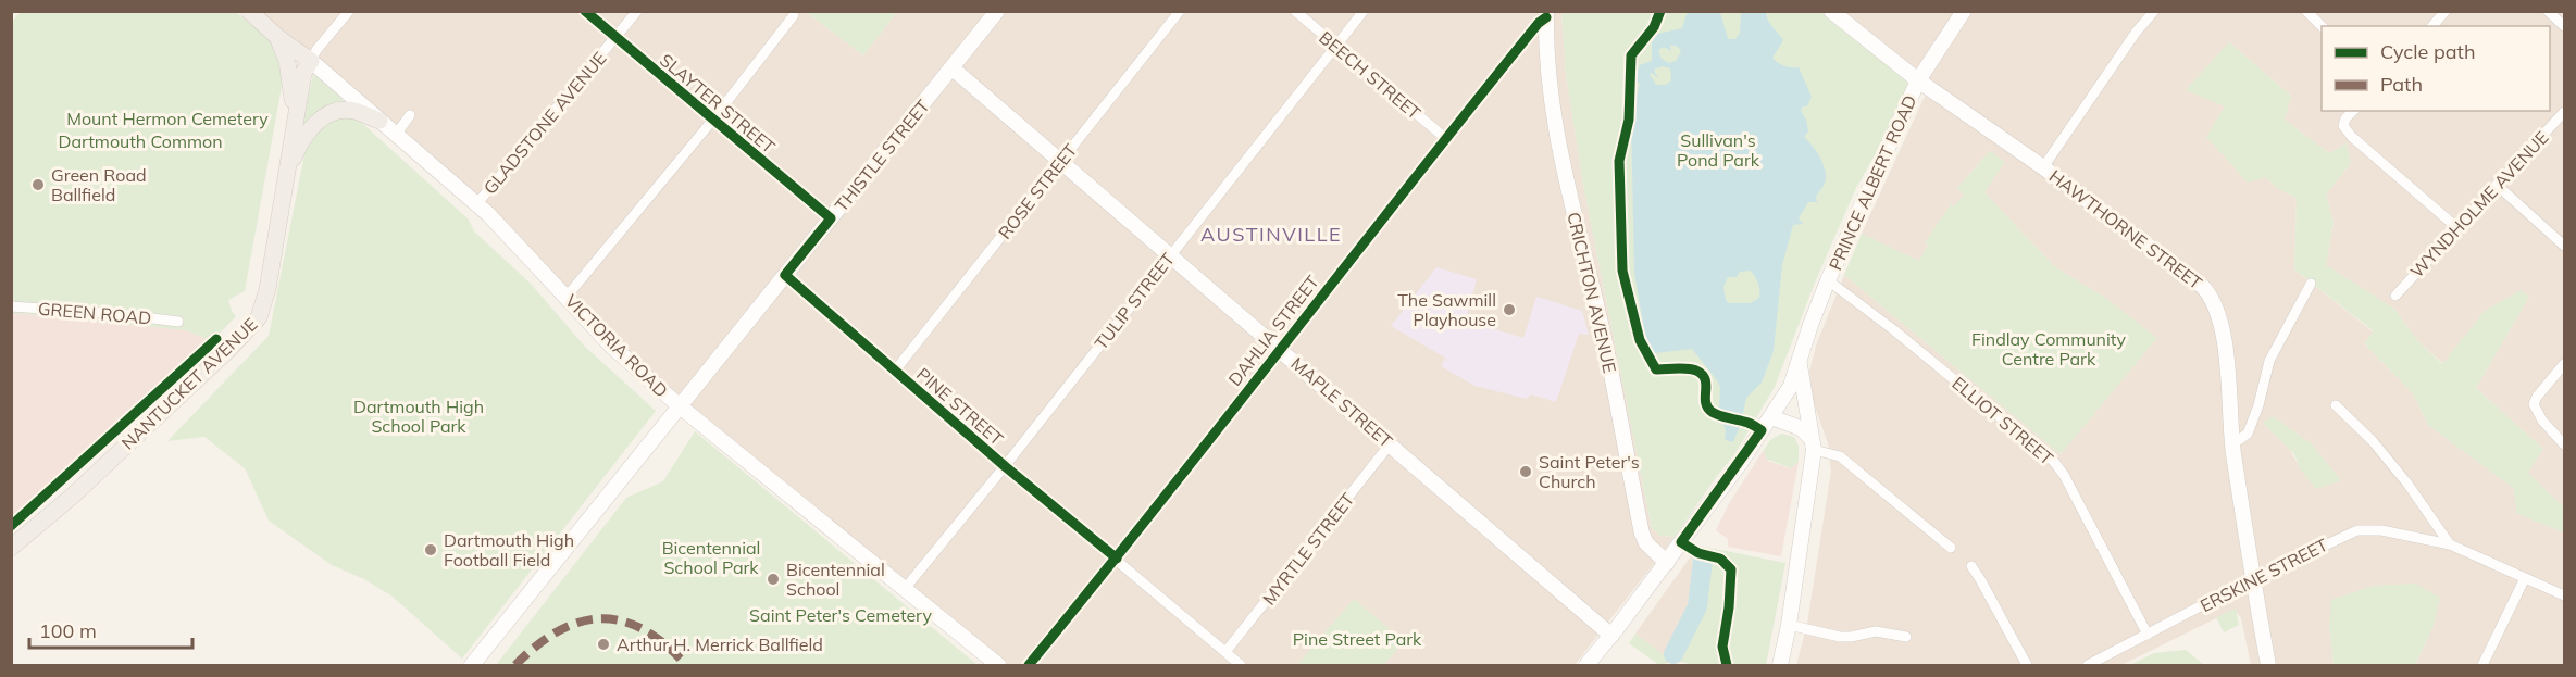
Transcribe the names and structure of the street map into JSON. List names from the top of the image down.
{
  "streets": {
    "main road": [
      "THISTLE STREET",
      "PRINCE ALBERT ROAD",
      "HAWTHORNE STREET",
      "CRICHTON AVENUE",
      "VICTORIA ROAD",
      "NANTUCKET AVENUE",
      "MAPLE STREET"
    ],
    "street": [
      "BEECH STREET",
      "SLAYTER STREET",
      "GLADSTONE AVENUE",
      "ROSE STREET",
      "WYNDHOLME AVENUE",
      "TULIP STREET",
      "GREEN ROAD",
      "DAHLIA STREET",
      "PINE STREET",
      "ELLIOT STREET",
      "MYRTLE STREET",
      "ERSKINE STREET"
    ]
  },
  "crossings": [
    ["BEECH STREET", "TULIP STREET"],
    ["BEECH STREET", "DAHLIA STREET"],
    ["SLAYTER STREET", "GLADSTONE AVENUE"],
    ["SLAYTER STREET", "THISTLE STREET"],
    ["GLADSTONE AVENUE", "VICTORIA ROAD"],
    ["THISTLE STREET", "VICTORIA ROAD"],
    ["THISTLE STREET", "MAPLE STREET"],
    ["THISTLE STREET", "PINE STREET"],
    ["PRINCE ALBERT ROAD", "HAWTHORNE STREET"],
    ["PRINCE ALBERT ROAD", "CRICHTON AVENUE"],
    ["PRINCE ALBERT ROAD", "MAPLE STREET"],
    ["PRINCE ALBERT ROAD", "ELLIOT STREET"],
    ["ROSE STREET", "MAPLE STREET"],
    ["ROSE STREET", "PINE STREET"],
    ["HAWTHORNE STREET", "ERSKINE STREET"],
    ["CRICHTON AVENUE", "DAHLIA STREET"],
    ["TULIP STREET", "VICTORIA ROAD"],
    ["TULIP STREET", "MAPLE STREET"],
    ["TULIP STREET", "PINE STREET"],
    ["DAHLIA STREET", "MAPLE STREET"],
    ["DAHLIA STREET", "PINE STREET"],
    ["VICTORIA ROAD", "NANTUCKET AVENUE"],
    ["MAPLE STREET", "MYRTLE STREET"],
    ["PINE STREET", "MYRTLE STREET"],
    ["ELLIOT STREET", "ERSKINE STREET"]
  ],
  "districts": ["AUSTINVILLE"],
  "parks": [
    "Mount Hermon Cemetery",
    "Sullivan's Pond Park",
    "Dartmouth Common",
    "Findlay Community Centre Park",
    "Dartmouth High School Park",
    "Bicentennial School Park",
    "Saint Peter's Cemetery",
    "Pine Street Park"
  ],
  "places": [
    "Green Road Ballfield",
    "The Sawmill Playhouse",
    "Saint Peter's Church",
    "Dartmouth High Football Field",
    "Bicentennial School",
    "Arthur H. Merrick Ballfield"
  ],
  "legend": ["Cycle path", "Path"],
  "scale_bar": "100 m"
}
